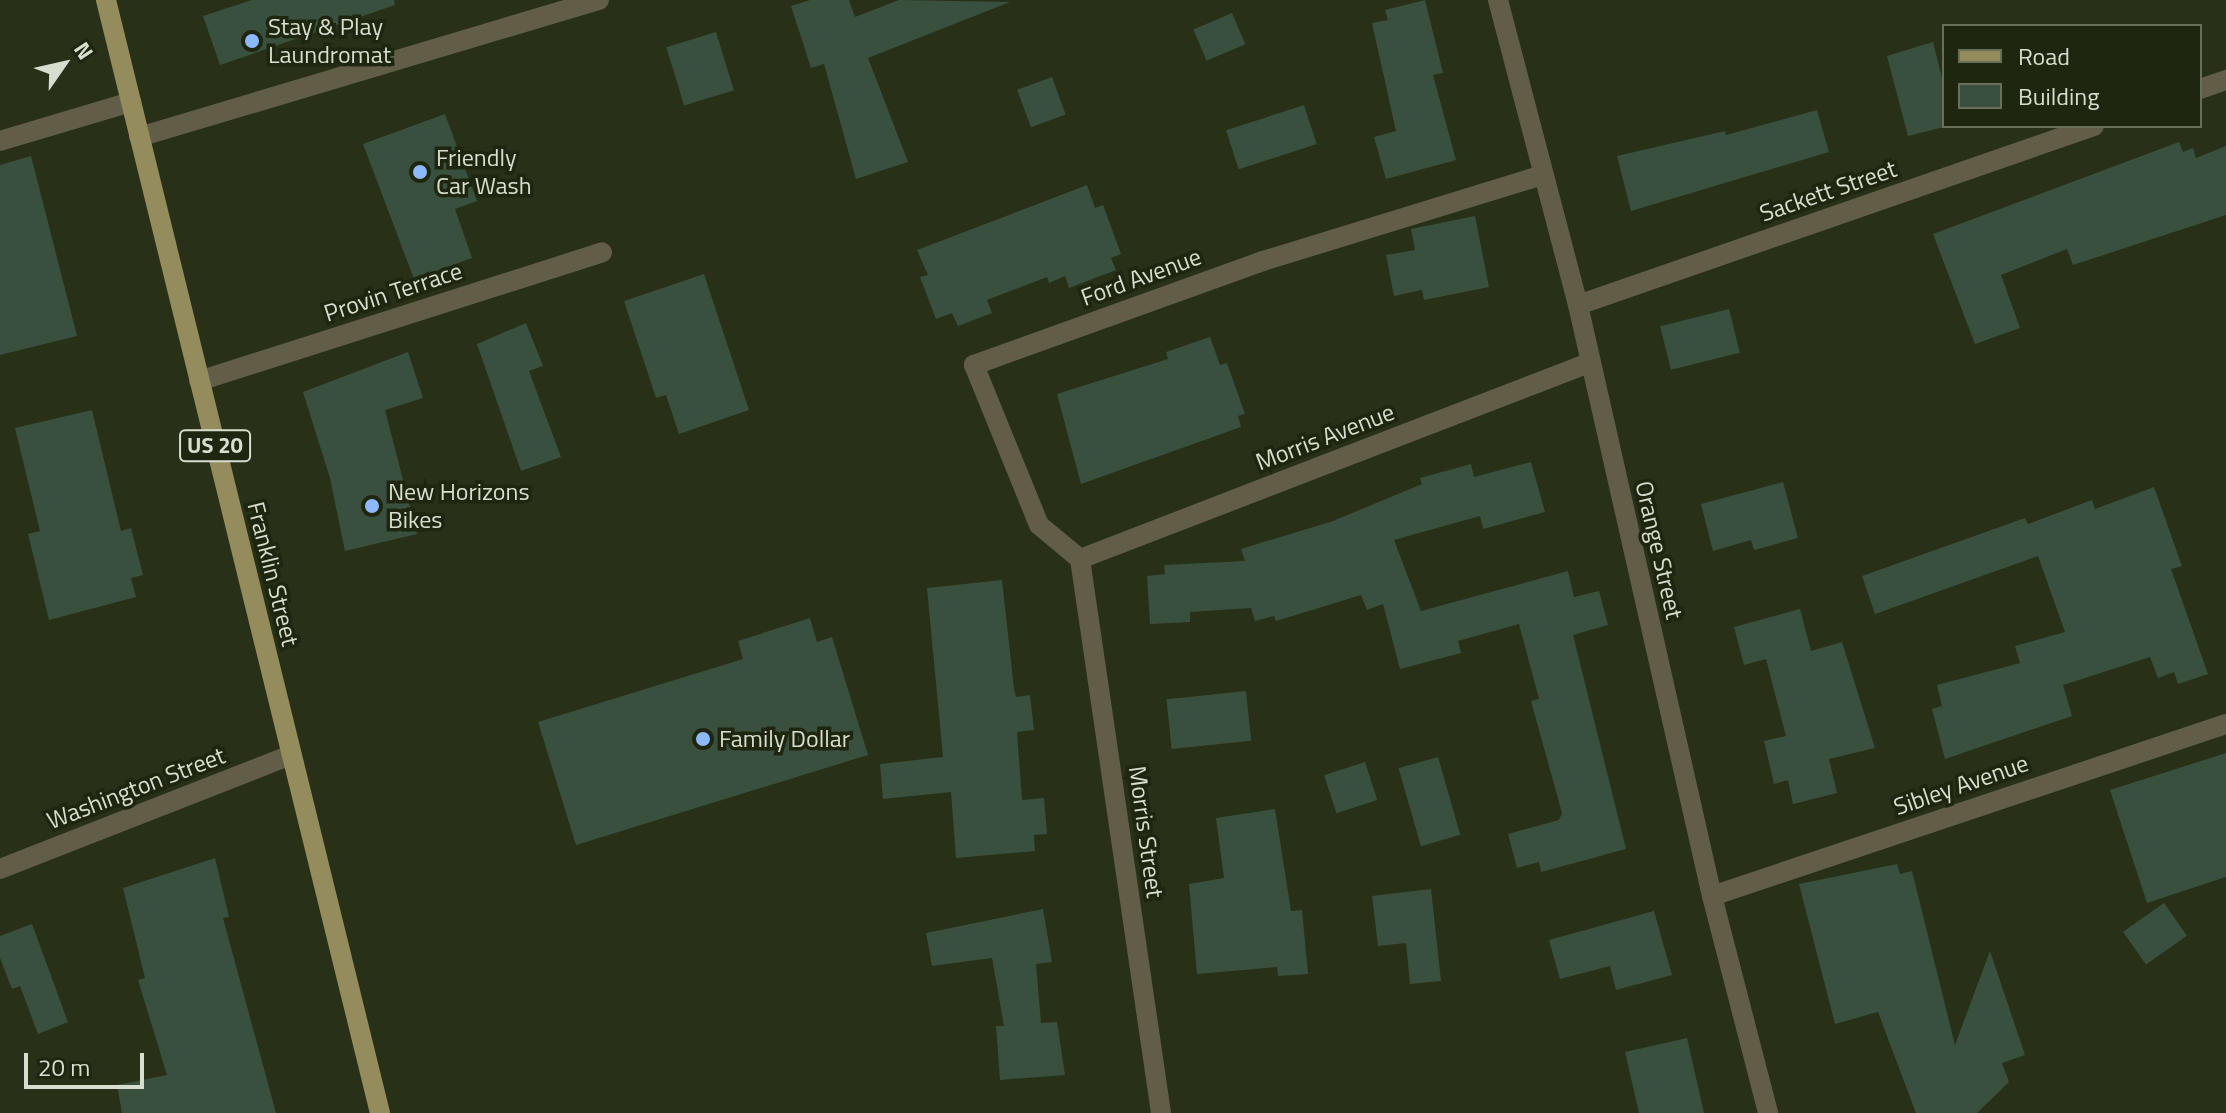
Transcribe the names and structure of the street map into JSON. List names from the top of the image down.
{
  "streets": {
    "main road": ["US 20", "Franklin Street"],
    "street": [
      "Sackett Street",
      "Ford Avenue",
      "Provin Terrace",
      "Morris Avenue",
      "Orange Street",
      "Sibley Avenue",
      "Washington Street",
      "Morris Street"
    ]
  },
  "crossings": [
    ["Sackett Street", "Orange Street"],
    ["Ford Avenue", "Morris Avenue"],
    ["Ford Avenue", "Orange Street"],
    ["Ford Avenue", "Morris Street"],
    ["Provin Terrace", "Franklin Street"],
    ["Morris Avenue", "Orange Street"],
    ["Morris Avenue", "Morris Street"],
    ["Orange Street", "Sibley Avenue"],
    ["Franklin Street", "Washington Street"]
  ],
  "places": [
    "Stay & Play Laundromat",
    "Friendly Car Wash",
    "New Horizons Bikes",
    "Family Dollar"
  ],
  "legend": ["Road", "Building"],
  "scale_bar": "20 m",
  "north": "top right"
}
